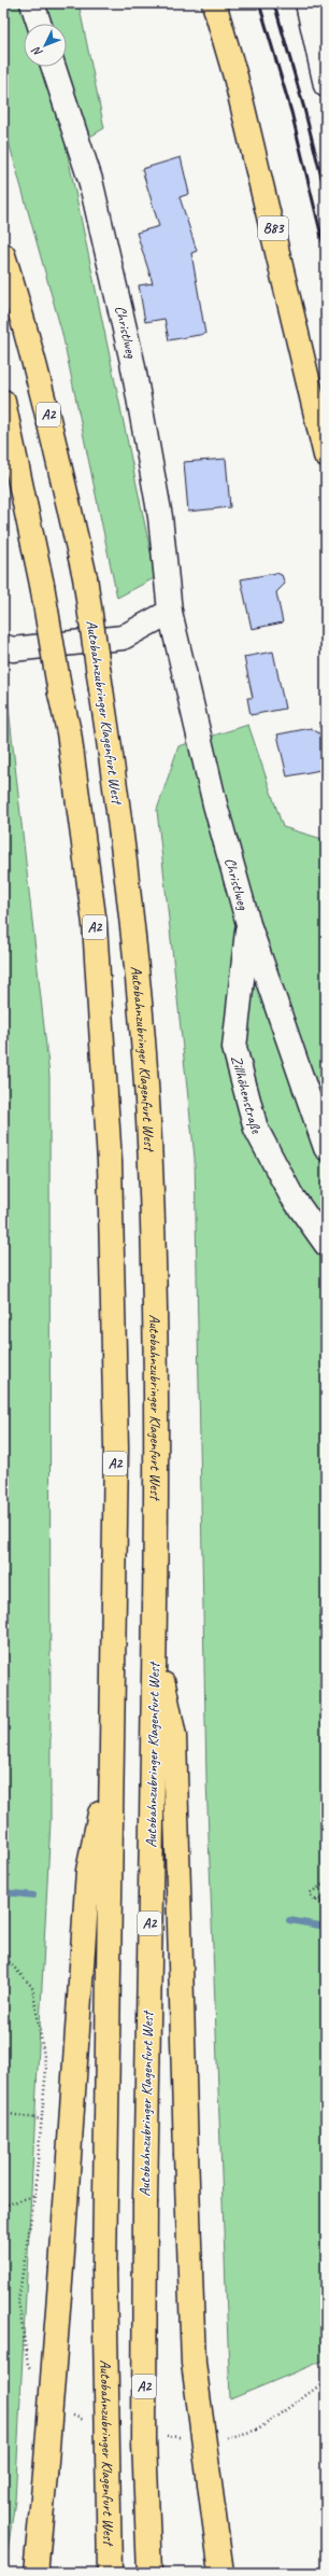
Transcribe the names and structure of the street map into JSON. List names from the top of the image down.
{
  "streets": {
    "main road": ["B83", "A2", "Autobahnzubringer Klagenfurt West"],
    "street": ["Christlweg", "Zillhöhenstraße"]
  },
  "crossings": [
    ["Christlweg", "Zillhöhenstraße"]
  ],
  "north": "bottom left"
}
